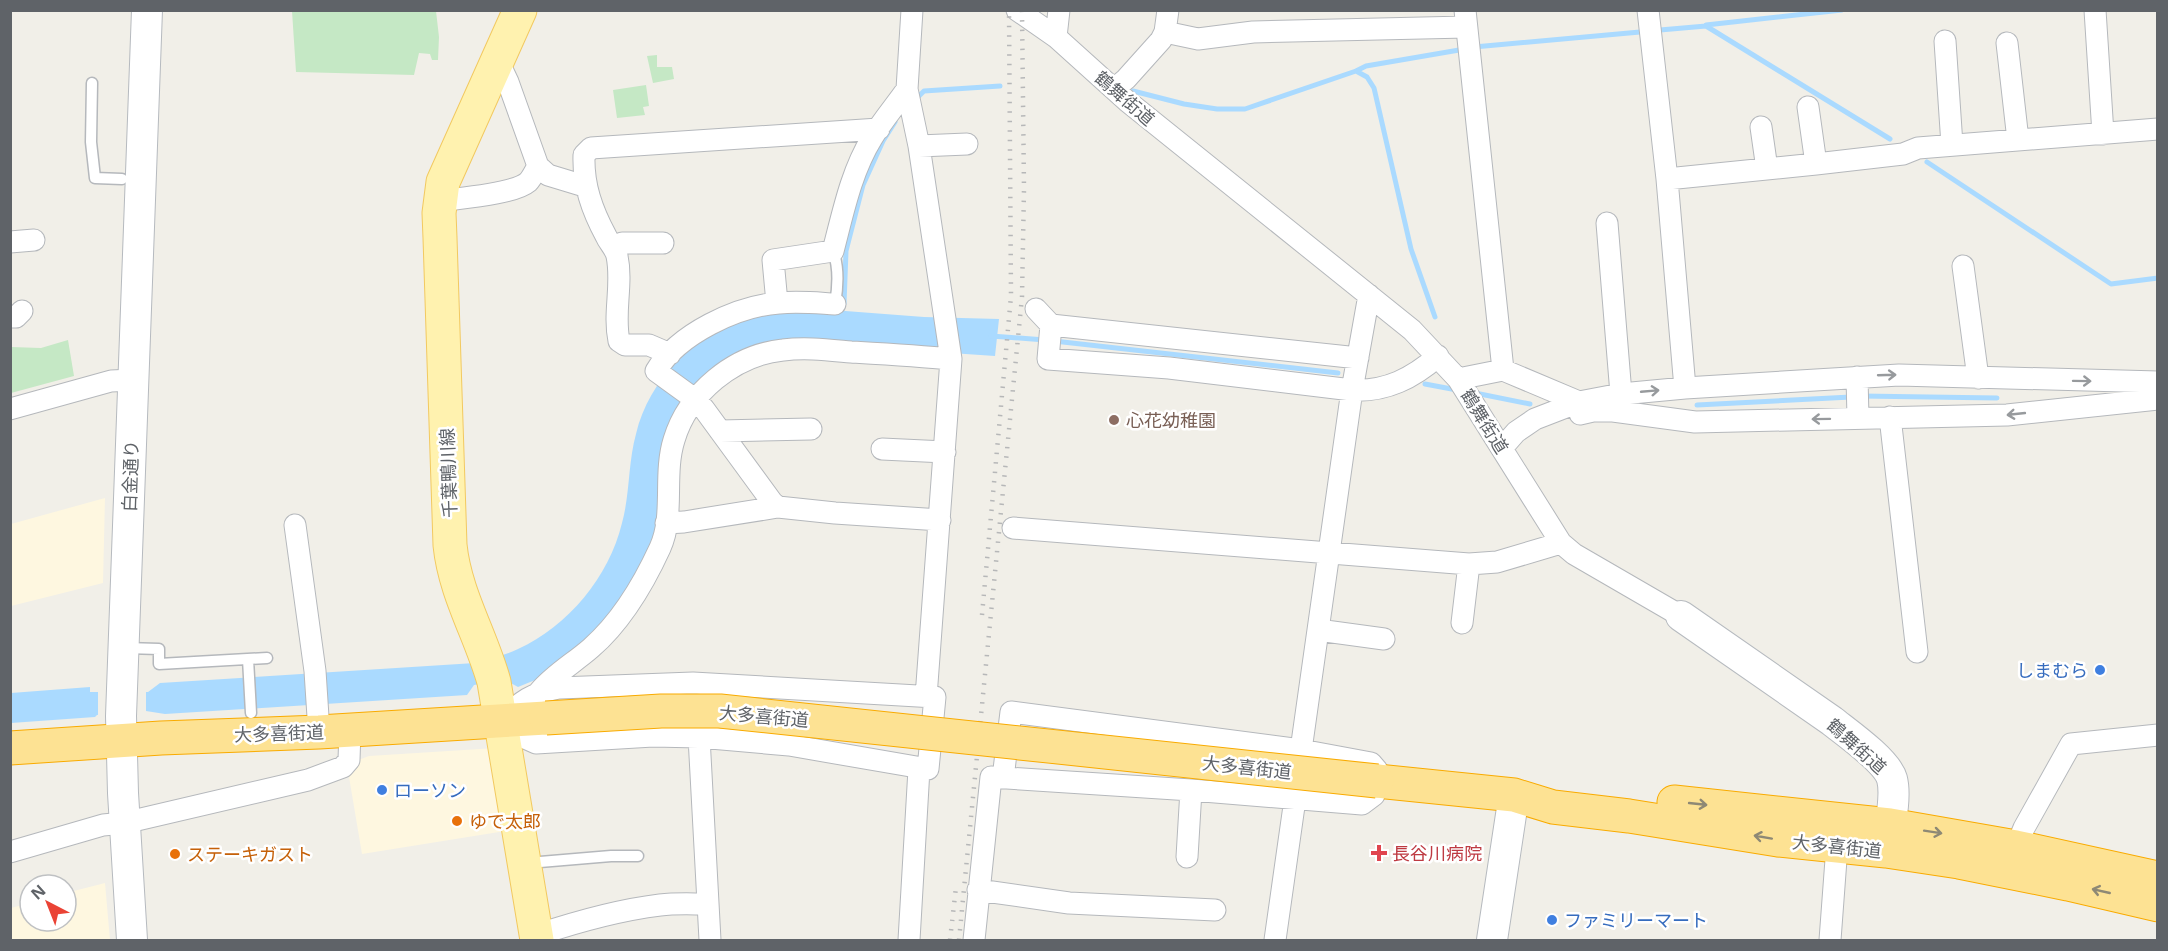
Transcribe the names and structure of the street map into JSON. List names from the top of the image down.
{
  "streets": {
    "highway": ["大多喜街道"],
    "main road": ["千葉鴨川線"],
    "street": ["鶴舞街道", "白金通り"]
  },
  "crossings": [
    ["鶴舞街道", "大多喜街道"],
    ["千葉鴨川線", "大多喜街道"],
    ["白金通り", "大多喜街道"]
  ],
  "places": {
    "other": [
      "心花幼稚園",
      "しまむら",
      "ローソン",
      "ゆで太郎",
      "ステーキガスト",
      "ファミリーマート"
    ],
    "health": ["長谷川病院"]
  },
  "north": "top left"
}
